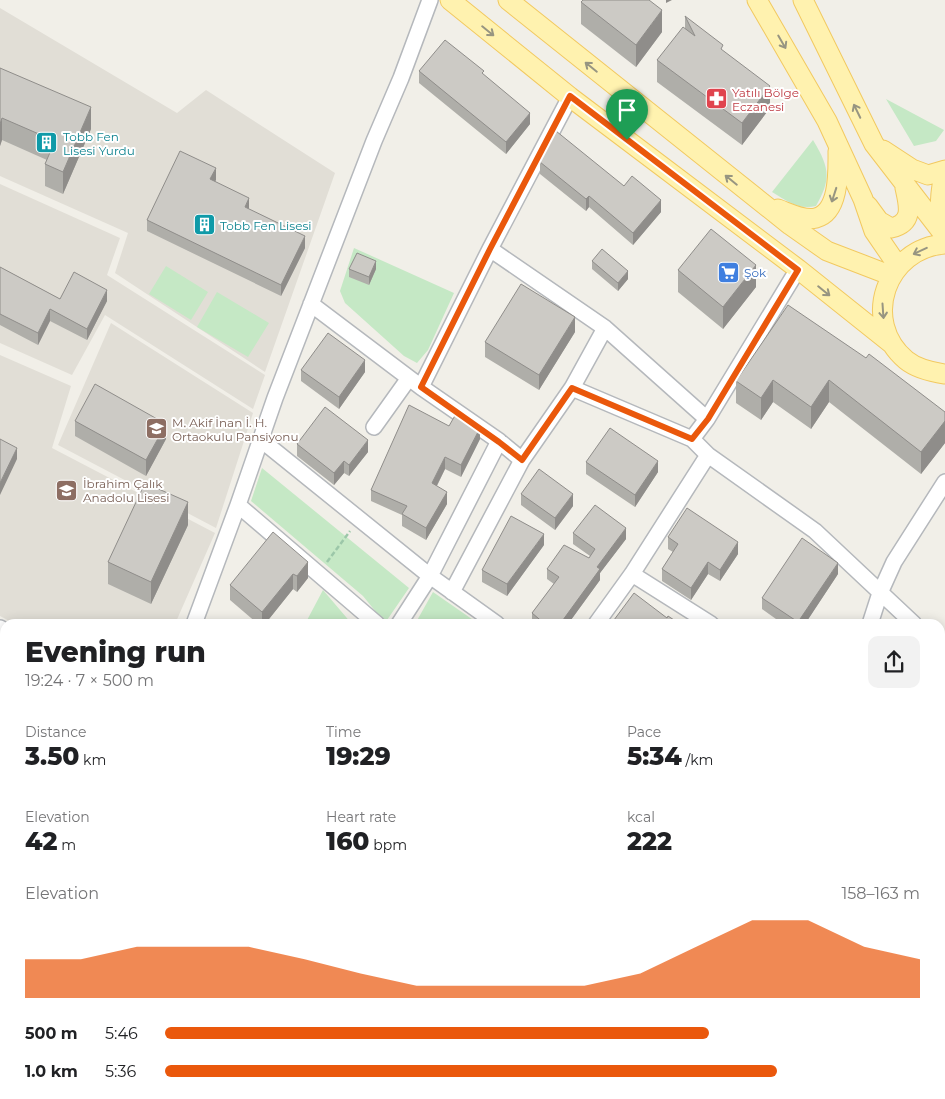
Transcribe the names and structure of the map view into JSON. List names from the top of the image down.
{
  "places": {
    "pharmacy": ["Yatılı Bölge Eczanesi"],
    "building": ["Tobb Fen Lisesi Yurdu", "Tobb Fen Lisesi"],
    "supermarket": ["Şok"],
    "school or university": ["M. Akif İnan İ. H. Ortaokulu Pansiyonu", "İbrahim Çalık Anadolu Lisesi"]
  },
  "page": {
    "heading": ["Evening run", "19:24 · 7 × 500 m"],
    "stats": [
      ["Distance", "3.50 km"],
      ["Time", "19:29"],
      ["Pace", "5:34 /km"],
      ["Elevation", "42 m"],
      ["Heart rate", "160 bpm"],
      ["kcal", "222"]
    ],
    "chart": ["Elevation", "158–163 m"],
    "list": [
      {
        "name": "500 m",
        "note": "5:46"
      },
      {
        "name": "1.0 km",
        "note": "5:36"
      }
    ]
  }
}
